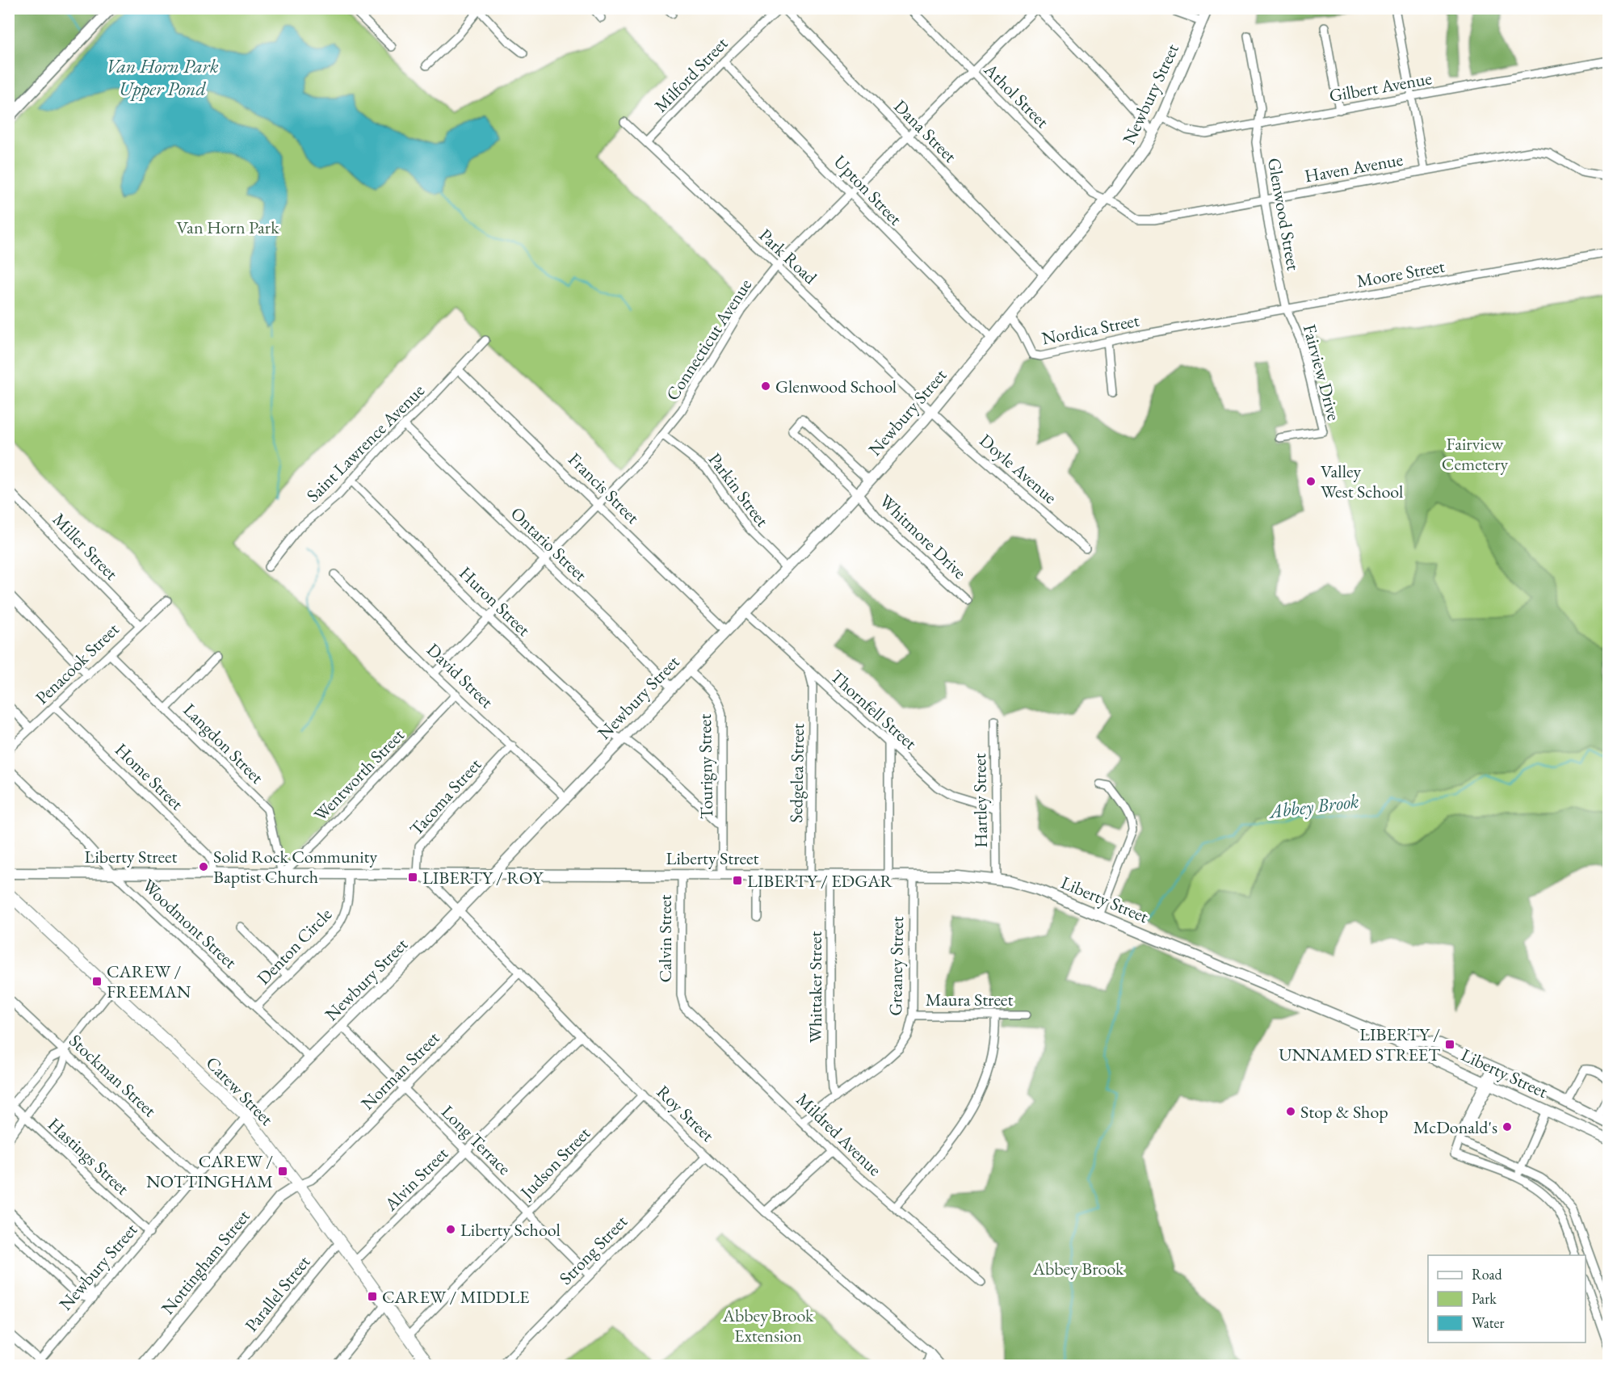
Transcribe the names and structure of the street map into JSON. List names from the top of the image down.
{
  "streets": {
    "main road": [
      "Newbury Street",
      "Liberty Street",
      "Carew Street",
      "Nottingham Street"
    ],
    "street": [
      "Milford Street",
      "Gilbert Avenue",
      "Athol Street",
      "Dana Street",
      "Haven Avenue",
      "Upton Street",
      "Glenwood Street",
      "Park Road",
      "Moore Street",
      "Nordica Street",
      "Connecticut Avenue",
      "Fairview Drive",
      "Saint Lawrence Avenue",
      "Doyle Avenue",
      "Francis Street",
      "Parkin Street",
      "Whitmore Drive",
      "Ontario Street",
      "Miller Street",
      "Huron Street",
      "Penacook Street",
      "David Street",
      "Thornfell Street",
      "Langdon Street",
      "Tourigny Street",
      "Sedgelea Street",
      "Wentworth Street",
      "Home Street",
      "Tacoma Street",
      "Hartley Street",
      "Woodmont Street",
      "Calvin Street",
      "Denton Circle",
      "Greaney Street",
      "Whittaker Street",
      "Maura Street",
      "Norman Street",
      "Stockman Street",
      "Roy Street",
      "Mildred Avenue",
      "Long Terrace",
      "Hastings Street",
      "Judson Street",
      "Alvin Street",
      "Strong Street",
      "Parallel Street"
    ]
  },
  "crossings": [
    ["Milford Street", "Upton Street"],
    ["Milford Street", "Park Road"],
    ["Gilbert Avenue", "Newbury Street"],
    ["Gilbert Avenue", "Glenwood Street"],
    ["Newbury Street", "Athol Street"],
    ["Newbury Street", "Dana Street"],
    ["Newbury Street", "Haven Avenue"],
    ["Newbury Street", "Upton Street"],
    ["Newbury Street", "Park Road"],
    ["Newbury Street", "Nordica Street"],
    ["Newbury Street", "Doyle Avenue"],
    ["Newbury Street", "Francis Street"],
    ["Newbury Street", "Parkin Street"],
    ["Newbury Street", "Whitmore Drive"],
    ["Newbury Street", "Ontario Street"],
    ["Newbury Street", "Huron Street"],
    ["Newbury Street", "David Street"],
    ["Newbury Street", "Thornfell Street"],
    ["Newbury Street", "Tourigny Street"],
    ["Newbury Street", "Liberty Street"],
    ["Newbury Street", "Woodmont Street"],
    ["Newbury Street", "Stockman Street"],
    ["Newbury Street", "Carew Street"],
    ["Newbury Street", "Roy Street"],
    ["Newbury Street", "Long Terrace"],
    ["Newbury Street", "Hastings Street"],
    ["Athol Street", "Haven Avenue"],
    ["Athol Street", "Connecticut Avenue"],
    ["Dana Street", "Connecticut Avenue"],
    ["Haven Avenue", "Glenwood Street"],
    ["Upton Street", "Connecticut Avenue"],
    ["Glenwood Street", "Moore Street"],
    ["Glenwood Street", "Fairview Drive"],
    ["Park Road", "Connecticut Avenue"],
    ["Park Road", "Doyle Avenue"],
    ["Moore Street", "Nordica Street"],
    ["Moore Street", "Fairview Drive"],
    ["Connecticut Avenue", "Francis Street"],
    ["Connecticut Avenue", "Parkin Street"],
    ["Connecticut Avenue", "Ontario Street"],
    ["Connecticut Avenue", "Huron Street"],
    ["Connecticut Avenue", "David Street"],
    ["Saint Lawrence Avenue", "Francis Street"],
    ["Saint Lawrence Avenue", "Ontario Street"],
    ["Saint Lawrence Avenue", "Huron Street"],
    ["Miller Street", "Penacook Street"],
    ["Huron Street", "Tourigny Street"],
    ["Penacook Street", "Langdon Street"],
    ["Penacook Street", "Home Street"],
    ["David Street", "Wentworth Street"],
    ["David Street", "Tacoma Street"],
    ["Thornfell Street", "Sedgelea Street"],
    ["Thornfell Street", "Hartley Street"],
    ["Langdon Street", "Wentworth Street"],
    ["Langdon Street", "Liberty Street"],
    ["Tourigny Street", "Liberty Street"],
    ["Sedgelea Street", "Liberty Street"],
    ["Wentworth Street", "Liberty Street"],
    ["Home Street", "Liberty Street"],
    ["Tacoma Street", "Liberty Street"],
    ["Tacoma Street", "Roy Street"],
    ["Hartley Street", "Liberty Street"],
    ["Liberty Street", "Woodmont Street"],
    ["Liberty Street", "Calvin Street"],
    ["Liberty Street", "Denton Circle"],
    ["Liberty Street", "Greaney Street"],
    ["Liberty Street", "Whittaker Street"],
    ["Liberty Street", "Roy Street"],
    ["Woodmont Street", "Denton Circle"],
    ["Calvin Street", "Mildred Avenue"],
    ["Greaney Street", "Whittaker Street"],
    ["Greaney Street", "Maura Street"],
    ["Greaney Street", "Mildred Avenue"],
    ["Norman Street", "Carew Street"],
    ["Norman Street", "Roy Street"],
    ["Norman Street", "Long Terrace"],
    ["Norman Street", "Nottingham Street"],
    ["Carew Street", "Judson Street"],
    ["Carew Street", "Alvin Street"],
    ["Carew Street", "Nottingham Street"],
    ["Carew Street", "Parallel Street"],
    ["Roy Street", "Judson Street"],
    ["Roy Street", "Alvin Street"],
    ["Roy Street", "Strong Street"],
    ["Long Terrace", "Judson Street"],
    ["Long Terrace", "Alvin Street"],
    ["Long Terrace", "Strong Street"]
  ],
  "water": ["Van Horn Park Upper Pond", "Abbey Brook"],
  "parks": [
    "Van Horn Park",
    "Fairview Cemetery",
    "Abbey Brook",
    "Abbey Brook Extension"
  ],
  "places": {
    "other": [
      "Glenwood School",
      "Valley West School",
      "Solid Rock Community Baptist Church",
      "Stop & Shop",
      "McDonald's",
      "Liberty School"
    ],
    "transit": [
      "LIBERTY / ROY",
      "LIBERTY / EDGAR",
      "CAREW / FREEMAN",
      "LIBERTY / UNNAMED STREET",
      "CAREW / NOTTINGHAM",
      "CAREW / MIDDLE"
    ]
  },
  "legend": ["Road", "Park", "Water"]
}
